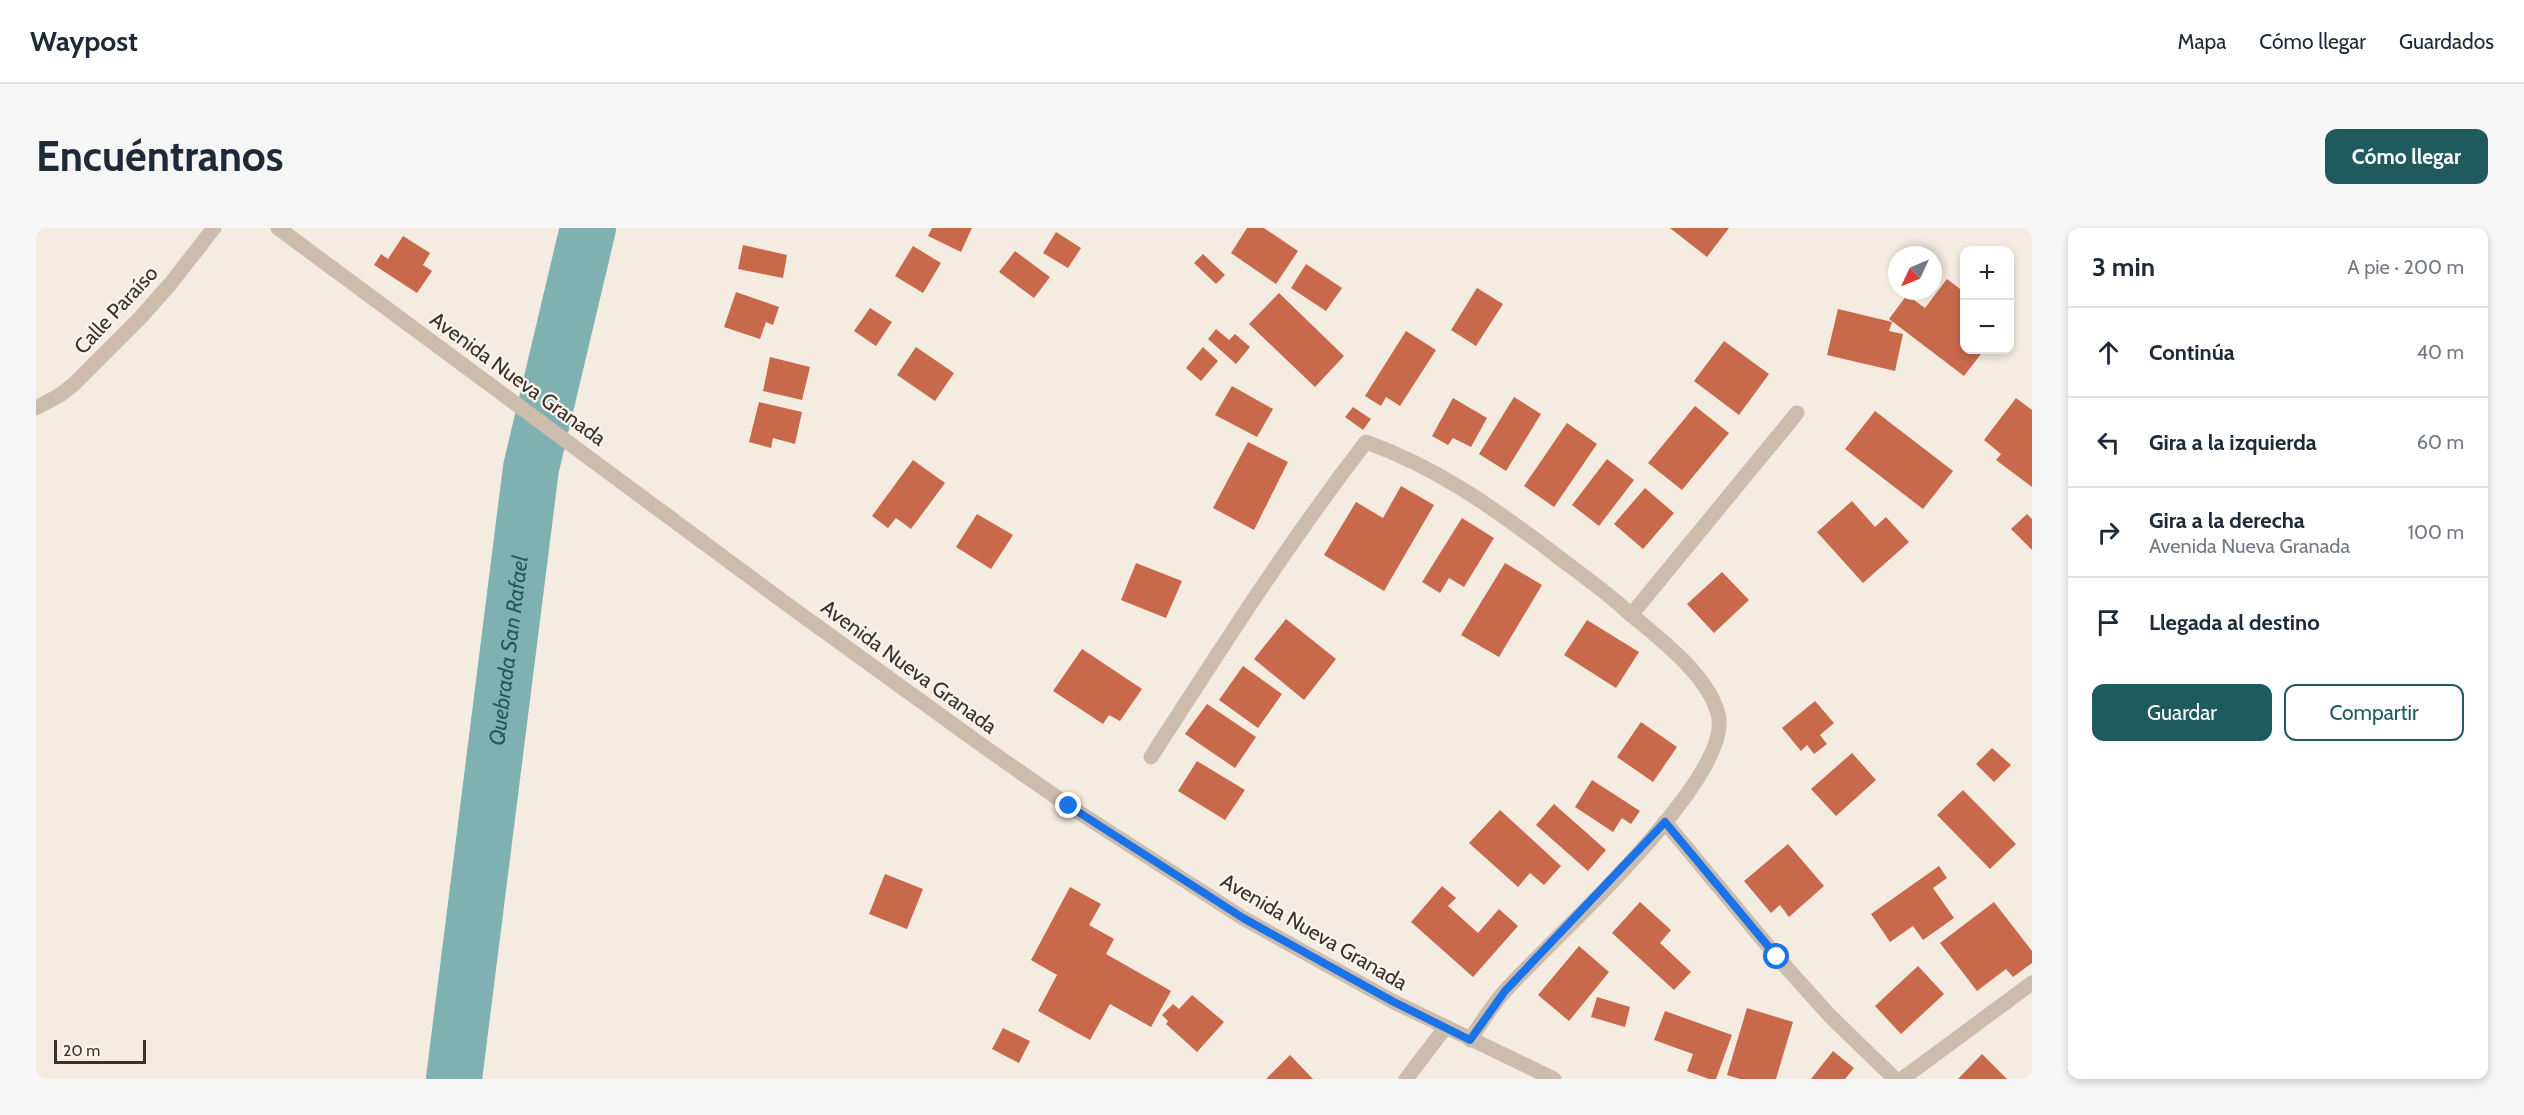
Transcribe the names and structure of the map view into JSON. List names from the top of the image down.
{
  "streets": {
    "street": ["Calle Paraíso", "Avenida Nueva Granada"]
  },
  "water": ["Quebrada San Rafael"],
  "scale_bar": "20 m",
  "north": "bottom left",
  "page": {
    "header": "Waypost",
    "nav": ["Mapa", "Cómo llegar", "Guardados"],
    "buttons": [
      "Cómo llegar",
      ["Guardar", "Compartir"]
    ],
    "title": "Encuéntranos",
    "heading": ["3 min", "A pie · 200 m"],
    "map_buttons": ["+", "−"],
    "list": [
      ["Continúa", "40 m"],
      ["Gira a la izquierda", "60 m"],
      ["Gira a la derecha", "Avenida Nueva Granada", "100 m"],
      "Llegada al destino"
    ],
    "scale": "20 m"
  }
}
